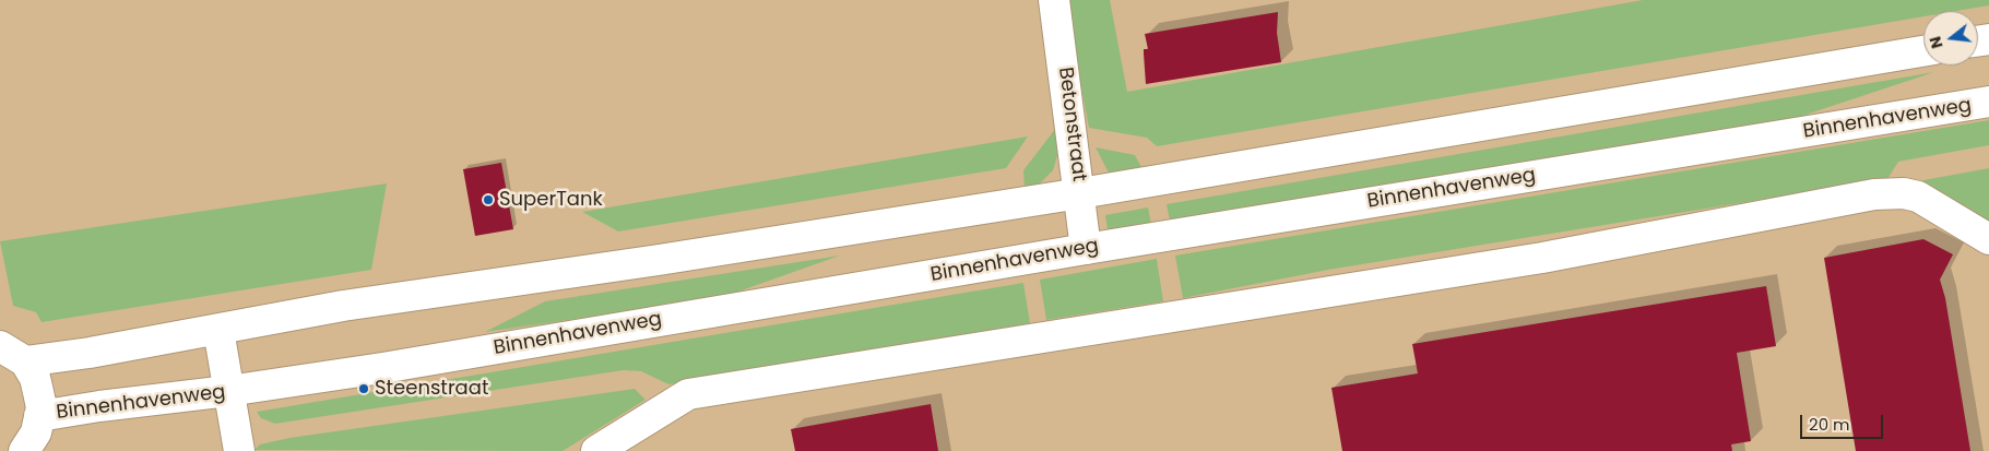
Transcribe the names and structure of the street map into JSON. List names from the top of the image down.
{
  "streets": {
    "main road": ["Binnenhavenweg", "Betonstraat"]
  },
  "crossings": [
    ["Binnenhavenweg", "Betonstraat"]
  ],
  "places": ["SuperTank", "Steenstraat"],
  "scale_bar": "20 m",
  "north": "left"
}
